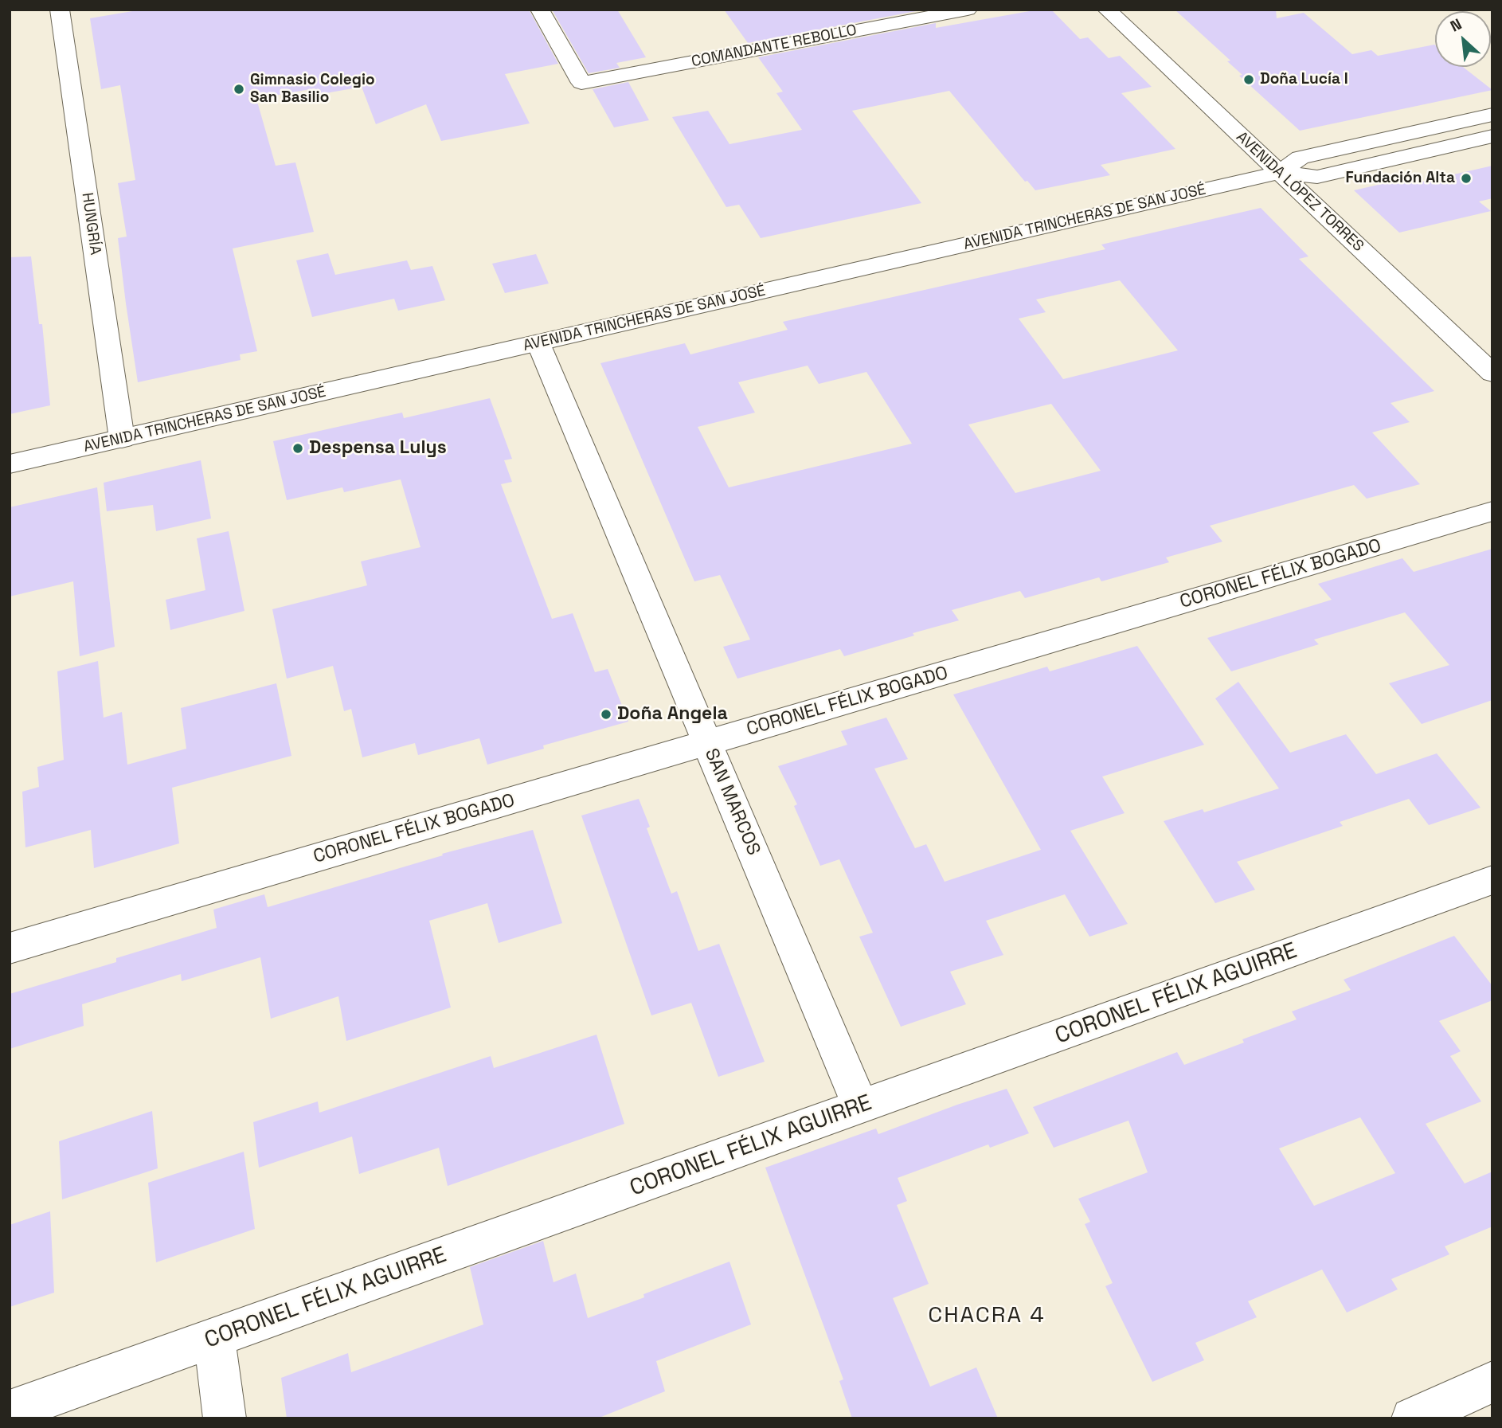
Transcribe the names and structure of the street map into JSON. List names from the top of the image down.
{
  "streets": {
    "street": [
      "COMANDANTE REBOLLO",
      "AVENIDA LÓPEZ TORRES",
      "AVENIDA TRINCHERAS DE SAN JOSÉ",
      "HUNGRÍA",
      "CORONEL FÉLIX BOGADO",
      "SAN MARCOS",
      "CORONEL FÉLIX AGUIRRE"
    ]
  },
  "crossings": [
    ["AVENIDA LÓPEZ TORRES", "AVENIDA TRINCHERAS DE SAN JOSÉ"],
    ["AVENIDA TRINCHERAS DE SAN JOSÉ", "HUNGRÍA"],
    ["AVENIDA TRINCHERAS DE SAN JOSÉ", "SAN MARCOS"],
    ["CORONEL FÉLIX BOGADO", "SAN MARCOS"],
    ["SAN MARCOS", "CORONEL FÉLIX AGUIRRE"]
  ],
  "districts": ["CHACRA 4"],
  "places": [
    "Doña Lucía I",
    "Gimnasio Colegio San Basilio",
    "Fundación Alta",
    "Despensa Lulys",
    "Doña Angela"
  ],
  "north": "top left"
}
